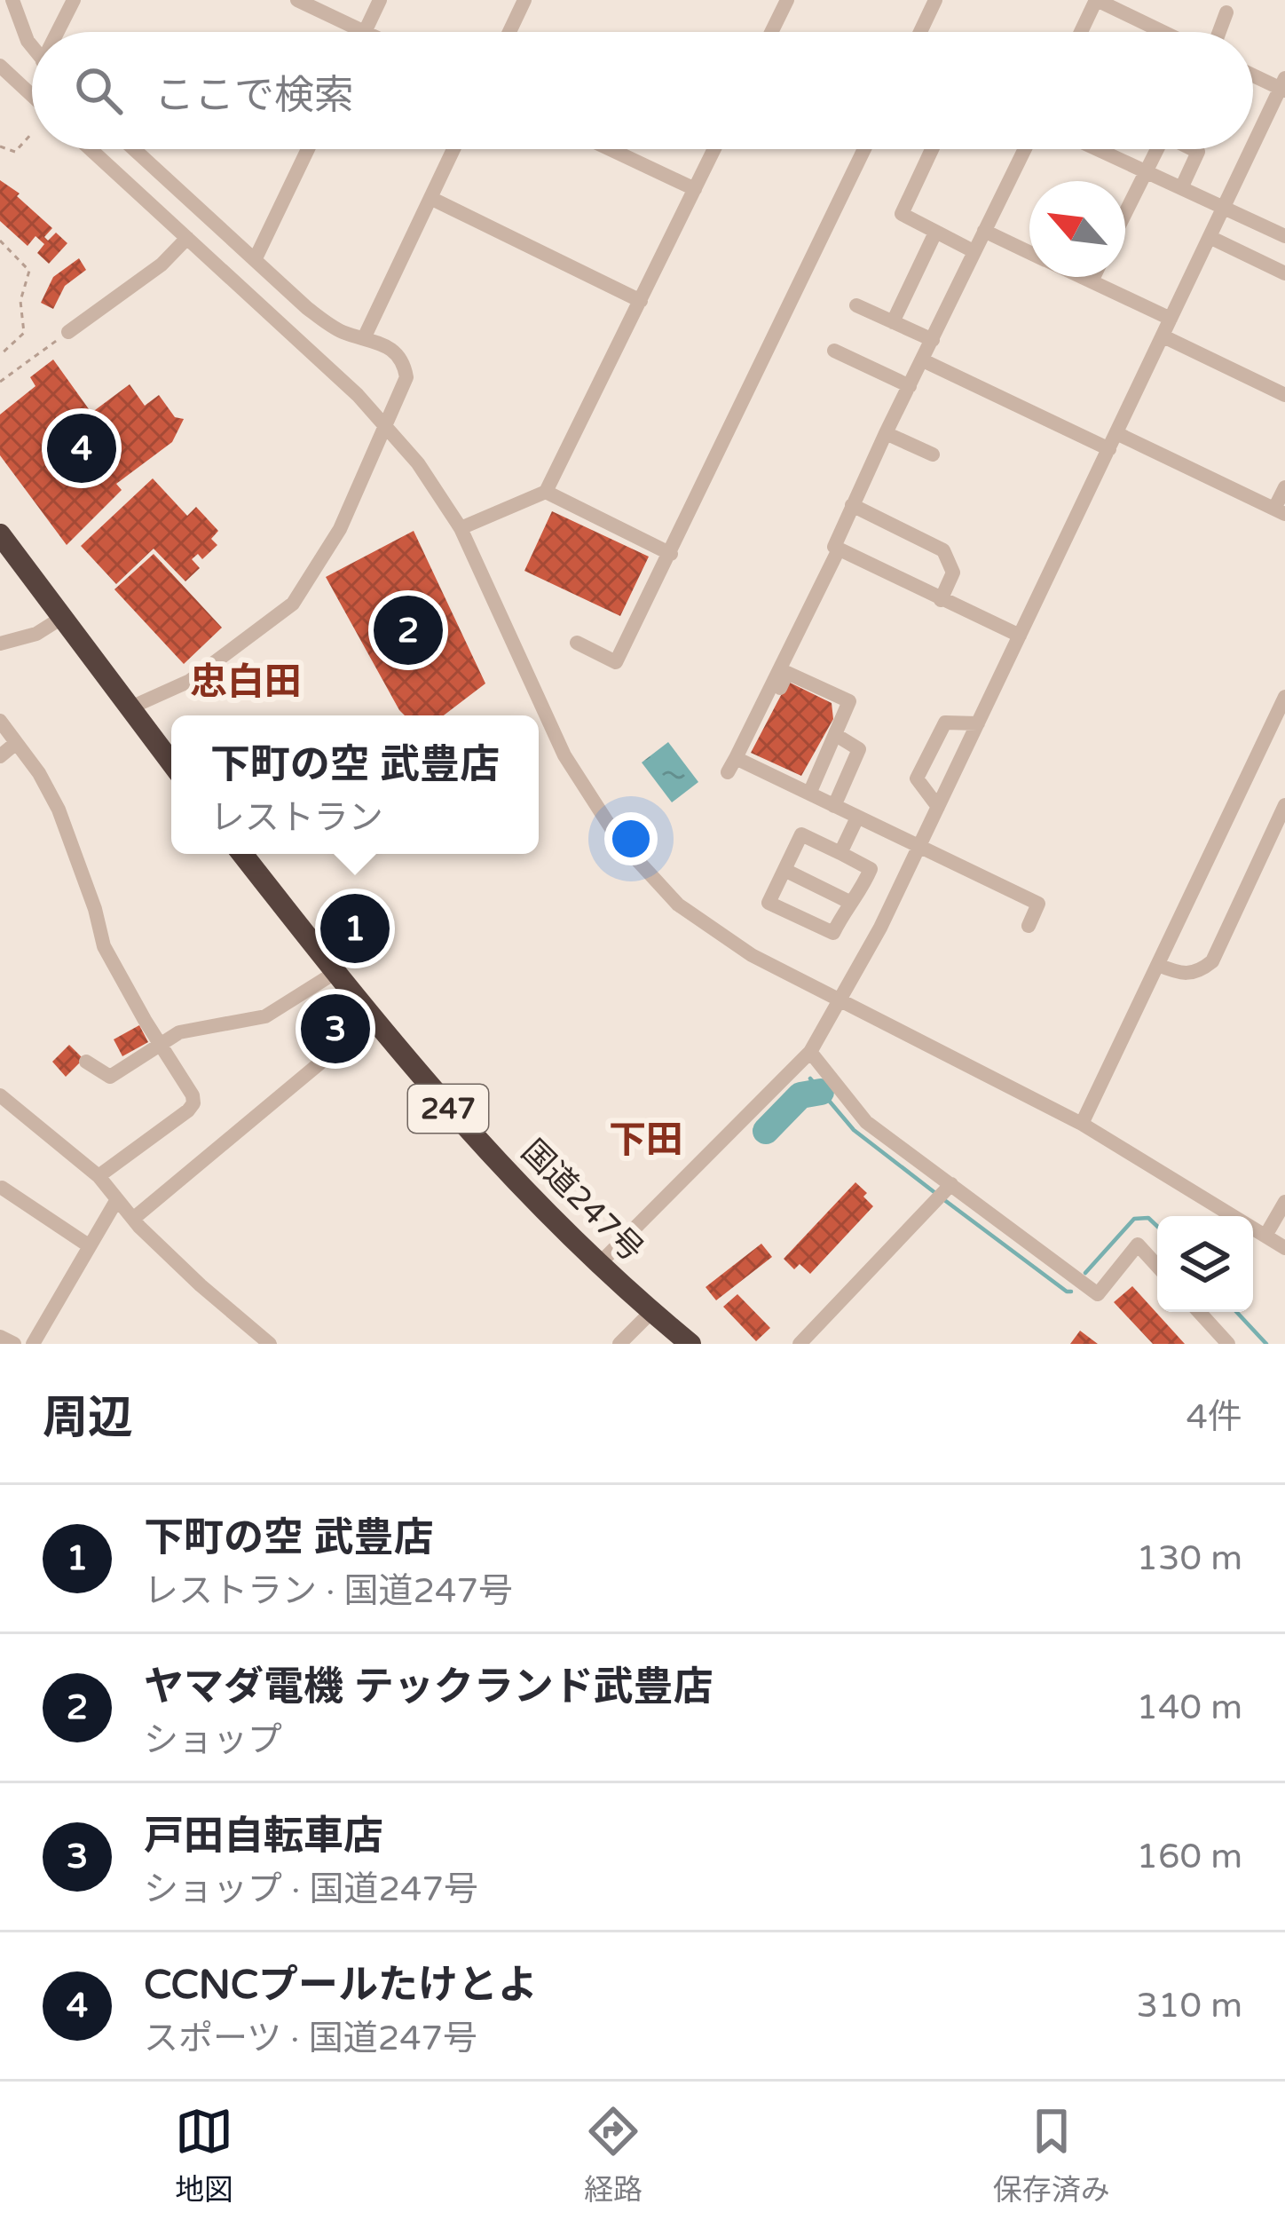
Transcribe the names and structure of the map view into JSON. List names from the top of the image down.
{
  "streets": {
    "highway": ["247", "国道247号"]
  },
  "districts": ["忠白田", "下田"],
  "north": "top left",
  "page": {
    "search": "ここで検索",
    "pins": [
      "4",
      "2",
      "1",
      "3"
    ],
    "popup": ["下町の空 武豊店", "レストラン"],
    "heading": ["周辺", "4件"],
    "list": [
      {
        "mark": "1",
        "name": "下町の空 武豊店",
        "note": "レストラン · 国道247号",
        "value": "130 m"
      },
      {
        "mark": "2",
        "name": "ヤマダ電機 テックランド武豊店",
        "note": "ショップ",
        "value": "140 m"
      },
      {
        "mark": "3",
        "name": "戸田自転車店",
        "note": "ショップ · 国道247号",
        "value": "160 m"
      },
      {
        "mark": "4",
        "name": "CCNCプールたけとよ",
        "note": "スポーツ · 国道247号",
        "value": "310 m"
      }
    ],
    "nav": ["地図", "経路", "保存済み"]
  }
}
